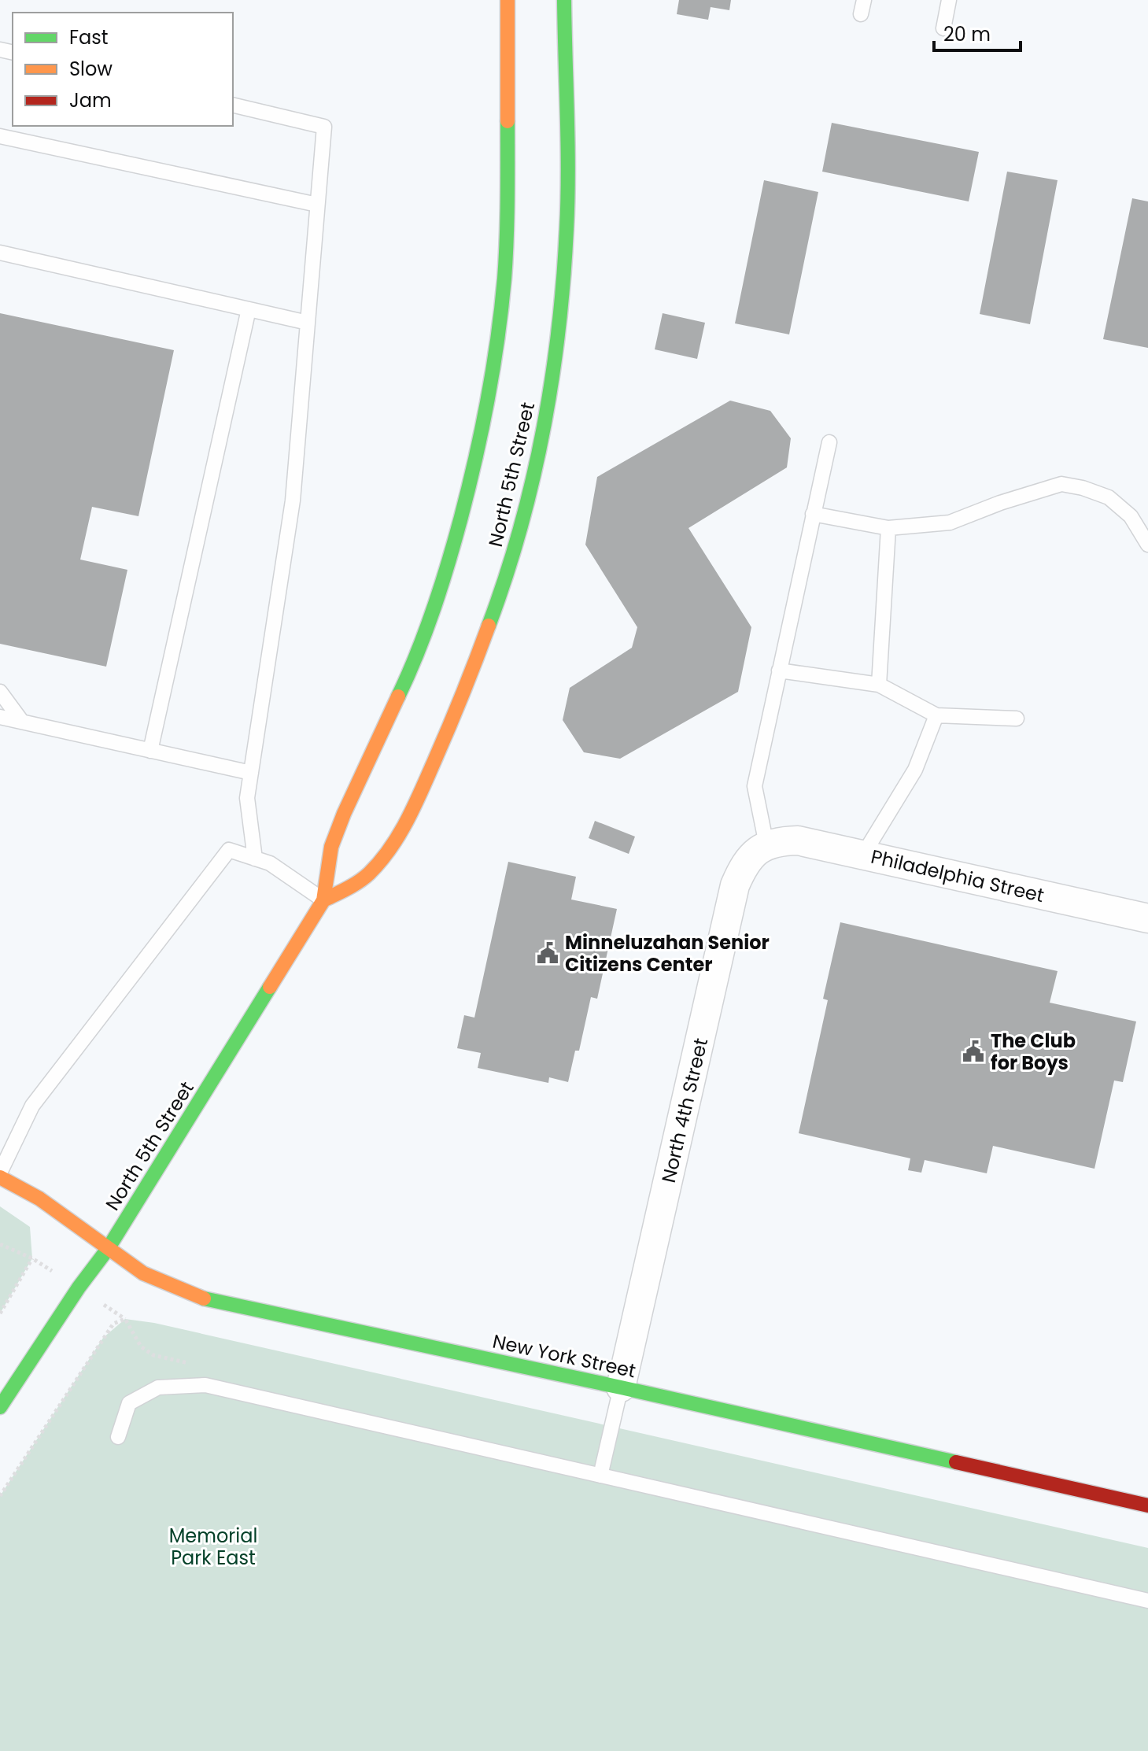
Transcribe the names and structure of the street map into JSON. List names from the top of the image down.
{
  "streets": {
    "main road": ["North 5th Street", "New York Street"],
    "street": ["Philadelphia Street", "North 4th Street"]
  },
  "crossings": [
    ["North 5th Street", "New York Street"],
    ["Philadelphia Street", "North 4th Street"],
    ["North 4th Street", "New York Street"]
  ],
  "parks": ["Memorial Park East"],
  "places": {
    "public building": ["Minneluzahan Senior Citizens Center", "The Club for Boys"]
  },
  "legend": ["Fast", "Slow", "Jam"],
  "scale_bar": "20 m"
}
